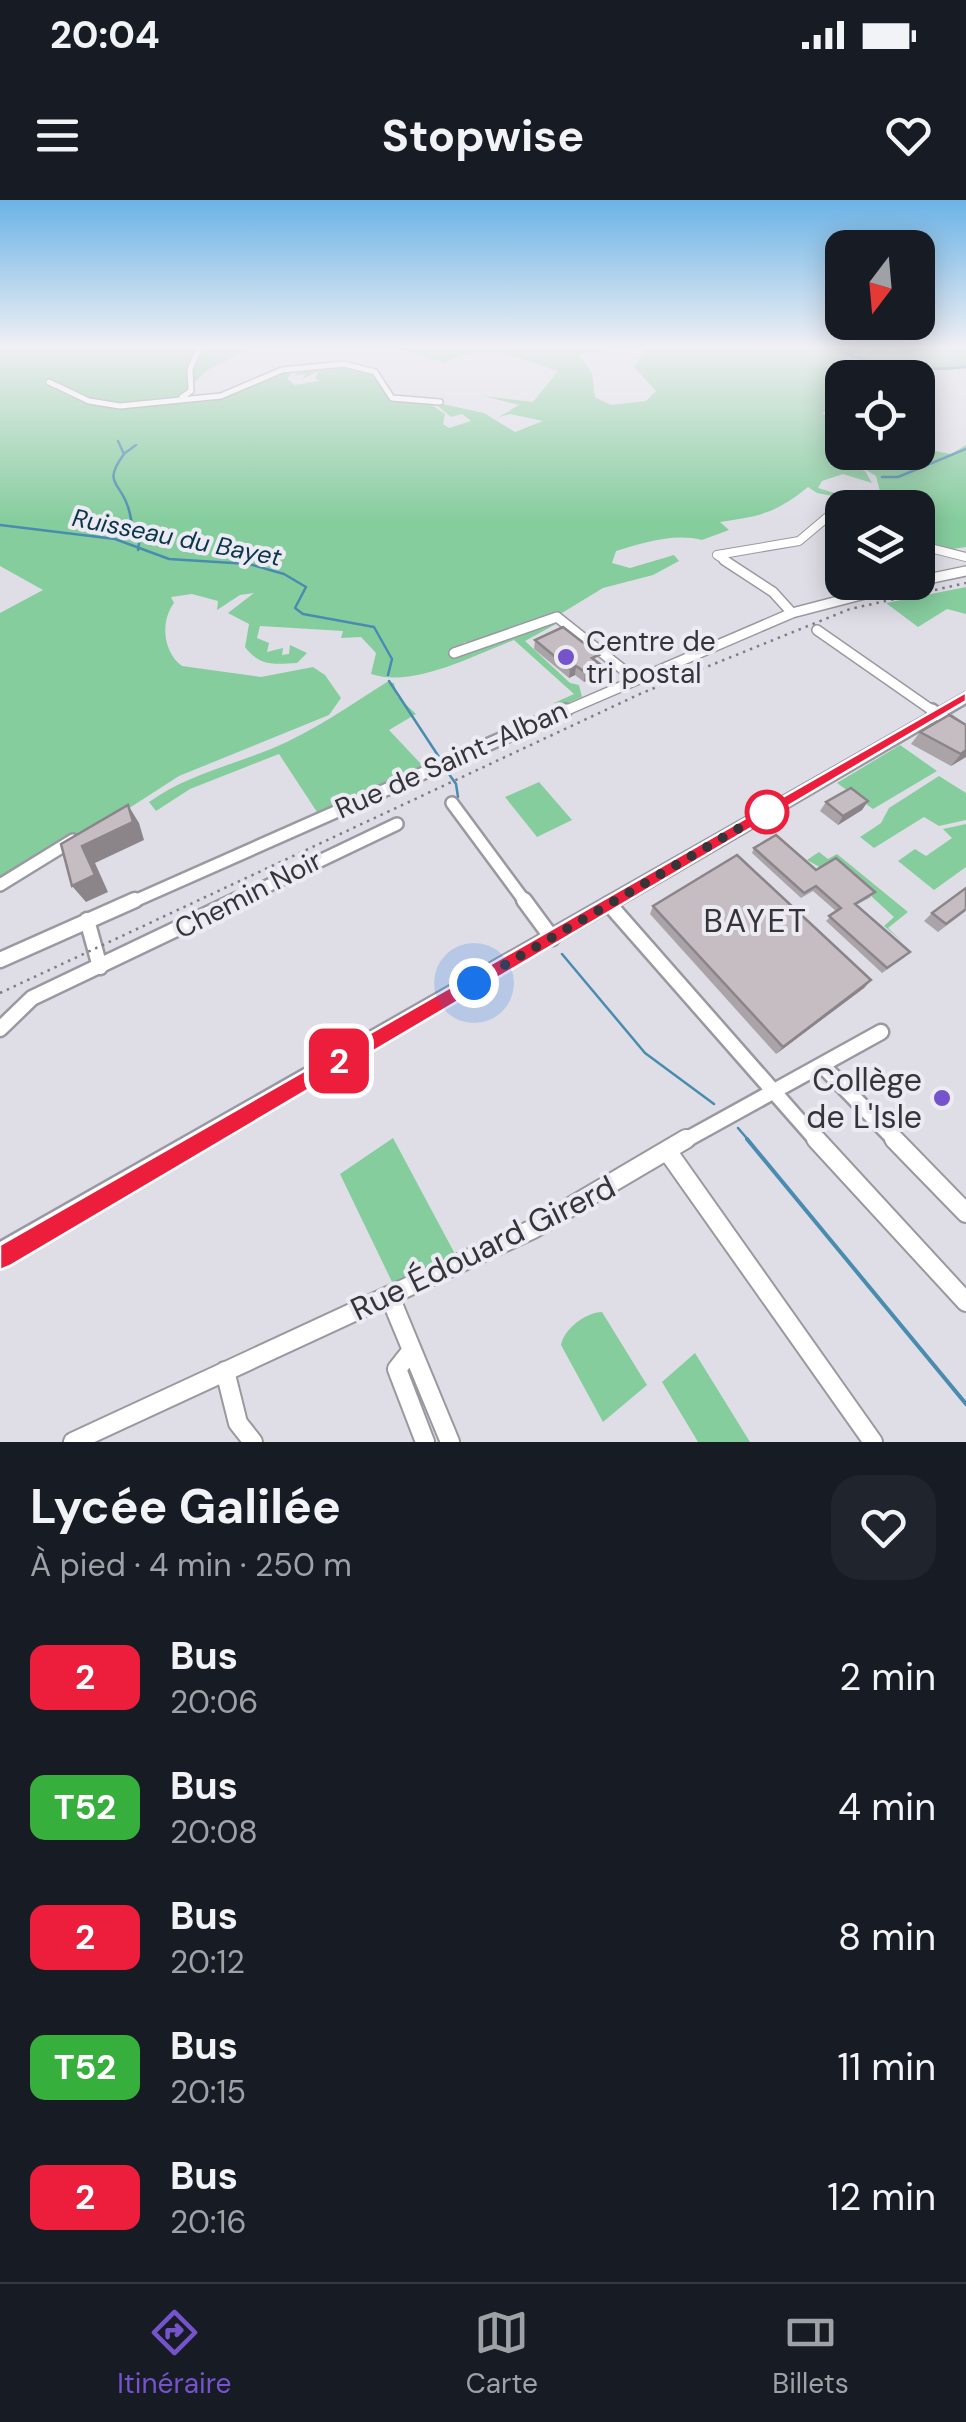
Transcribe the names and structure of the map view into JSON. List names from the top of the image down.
{
  "streets": {
    "street": ["Rue de Saint-Alban", "Chemin Noir", "Rue Édouard Girerd"]
  },
  "districts": ["BAYET"],
  "water": ["Ruisseau du Bayet"],
  "places": ["Centre de tri postal", "Collège de L'Isle"],
  "lines": ["bus line 2"],
  "north": "bottom",
  "page": {
    "status": "20:04",
    "header": "Stopwise",
    "on_map": "2",
    "heading": ["Lycée Galilée", "À pied · 4 min · 250 m"],
    "list": [
      {
        "mark": "2",
        "name": "Bus",
        "note": "20:06",
        "value": "2 min"
      },
      {
        "mark": "T52",
        "name": "Bus",
        "note": "20:08",
        "value": "4 min"
      },
      {
        "mark": "2",
        "name": "Bus",
        "note": "20:12",
        "value": "8 min"
      },
      {
        "mark": "T52",
        "name": "Bus",
        "note": "20:15",
        "value": "11 min"
      },
      {
        "mark": "2",
        "name": "Bus",
        "note": "20:16",
        "value": "12 min"
      }
    ],
    "tabs": ["Itinéraire", "Carte", "Billets"]
  }
}
